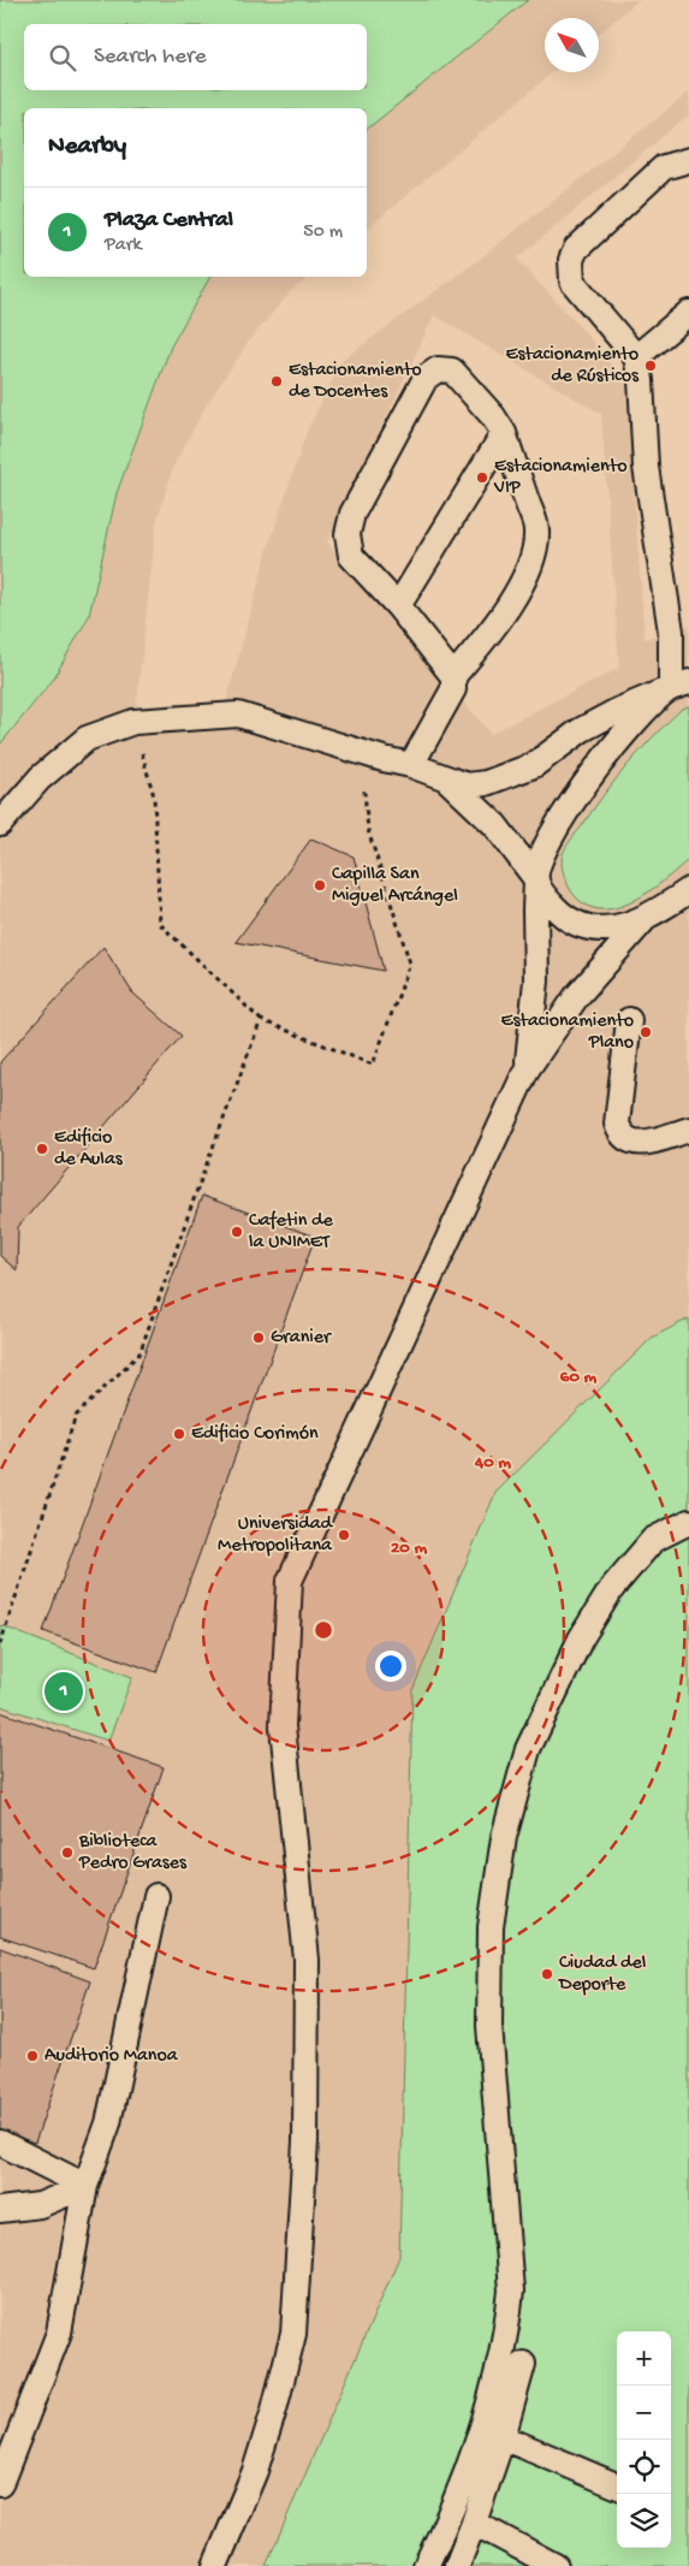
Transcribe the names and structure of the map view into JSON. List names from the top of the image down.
{
  "places": [
    "Estacionamiento de Rústicos",
    "Estacionamiento de Docentes",
    "Estacionamiento VIP",
    "Capilla San Miguel Arcángel",
    "Estacionamiento Plano",
    "Edificio de Aulas",
    "Cafetin de la UNIMET",
    "Granier",
    "Edificio Corimón",
    "Universidad Metropolitana",
    "Biblioteca Pedro Grases",
    "Ciudad del Deporte",
    "Auditorio Manoa"
  ],
  "north": "top left",
  "page": {
    "search": "Search here",
    "heading": "Nearby",
    "list": [
      {
        "mark": "1",
        "name": "Plaza Central",
        "note": "Park",
        "value": "50 m"
      }
    ],
    "pins": "1",
    "map_buttons": ["+", "−"]
  },
  "rings": ["60 m", "40 m", "20 m"]
}
